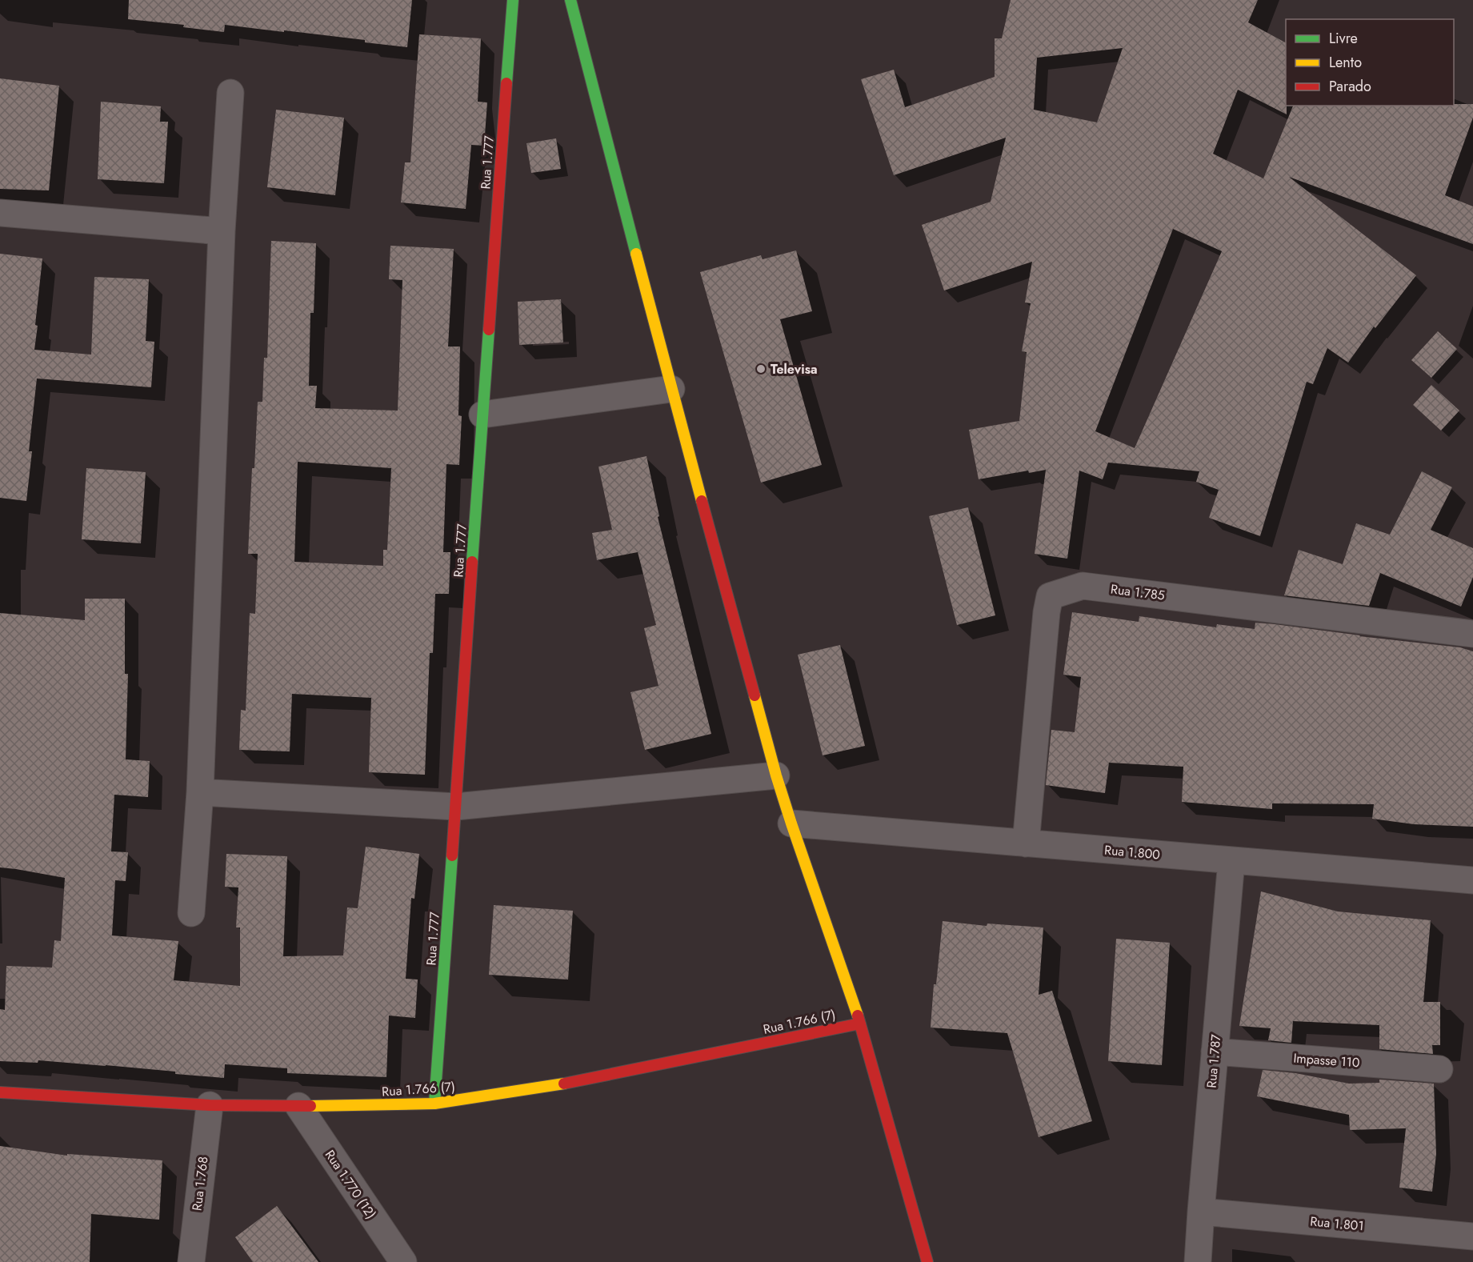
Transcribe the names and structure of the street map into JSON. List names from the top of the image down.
{
  "streets": {
    "street": [
      "Rua 1.777",
      "Rua 1.785",
      "Rua 1.800",
      "Rua 1.766 (7)",
      "Impasse 110",
      "Rua 1.787",
      "Rua 1.768",
      "Rua 1.770 (12)",
      "Rua 1.801"
    ]
  },
  "crossings": [
    ["Rua 1.777", "Rua 1.766 (7)"],
    ["Rua 1.785", "Rua 1.800"],
    ["Rua 1.800", "Rua 1.787"],
    ["Rua 1.766 (7)", "Rua 1.768"],
    ["Rua 1.766 (7)", "Rua 1.770 (12)"],
    ["Impasse 110", "Rua 1.787"],
    ["Rua 1.787", "Rua 1.801"]
  ],
  "places": ["Televisa"],
  "legend": ["Livre", "Lento", "Parado"]
}
